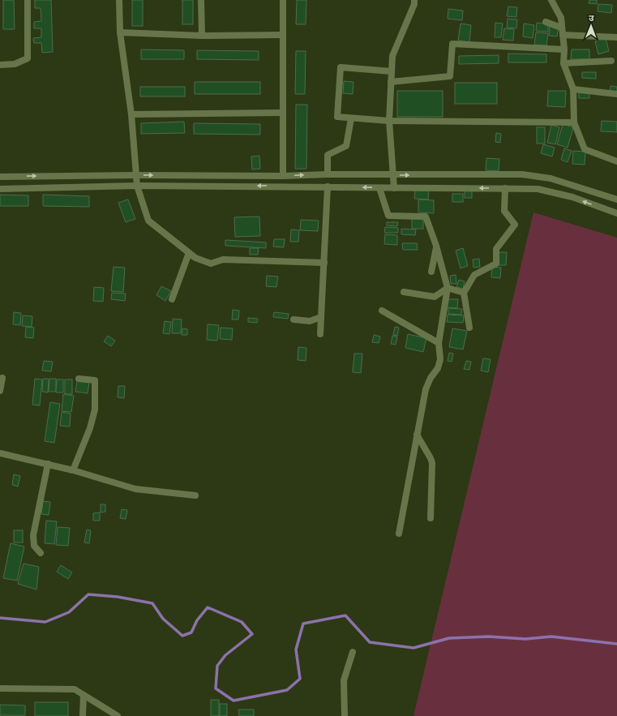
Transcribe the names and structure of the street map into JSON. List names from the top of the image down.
{
  "north": "top"
}
